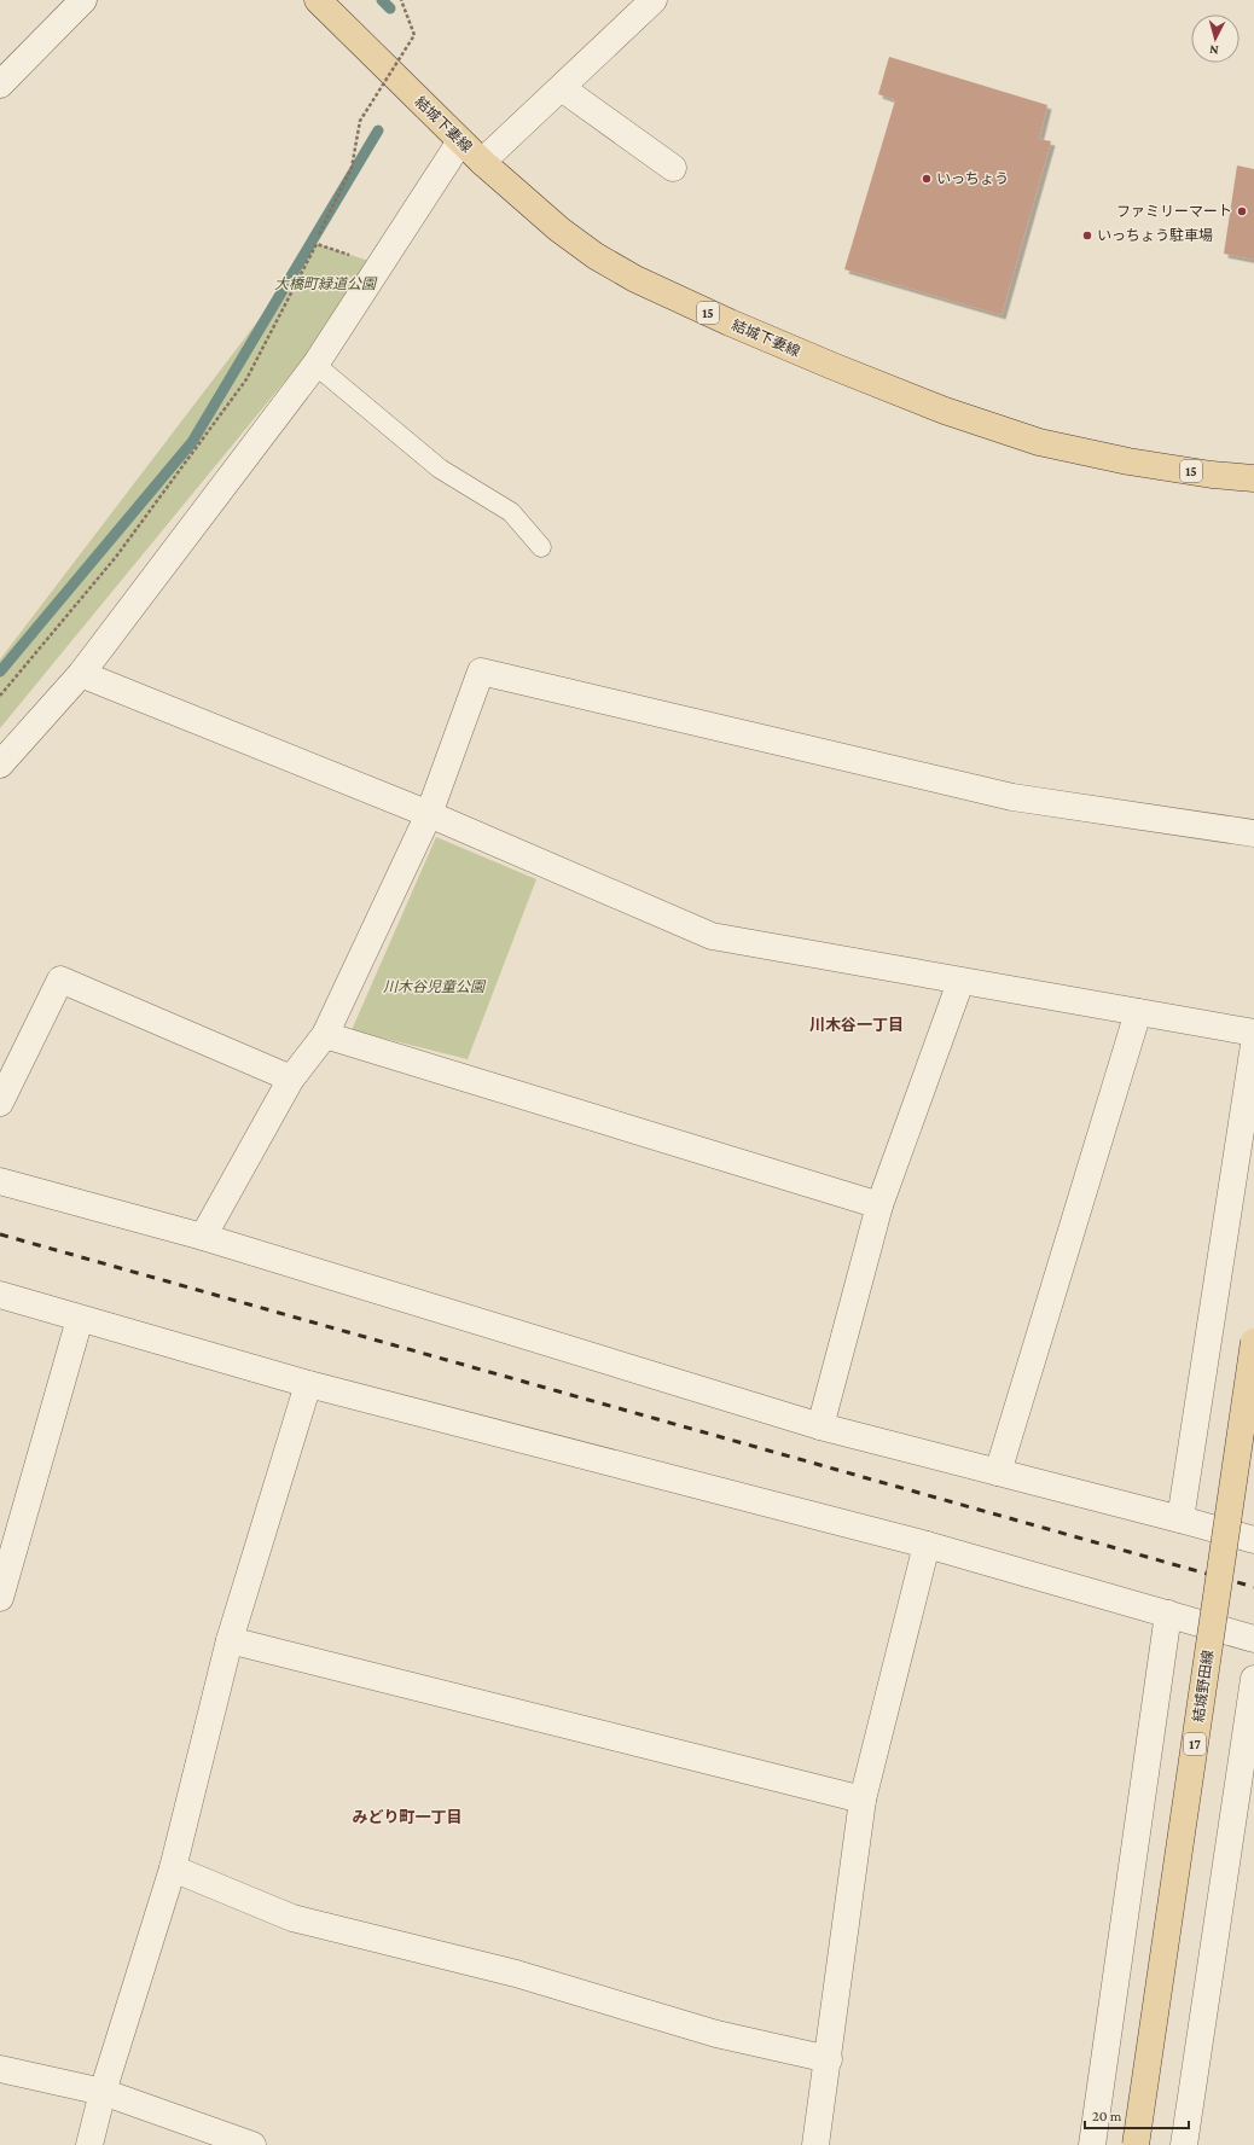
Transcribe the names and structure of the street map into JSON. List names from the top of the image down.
{
  "streets": {
    "main road": [
      "結城下妻線",
      "15",
      "結城野田線",
      "17"
    ]
  },
  "districts": ["川木谷一丁目", "みどり町一丁目"],
  "parks": ["大橋町緑道公園", "川木谷児童公園"],
  "places": ["いっちょう", "ファミリーマート", "いっちょう駐車場"],
  "scale_bar": "20 m",
  "north": "bottom"
}
